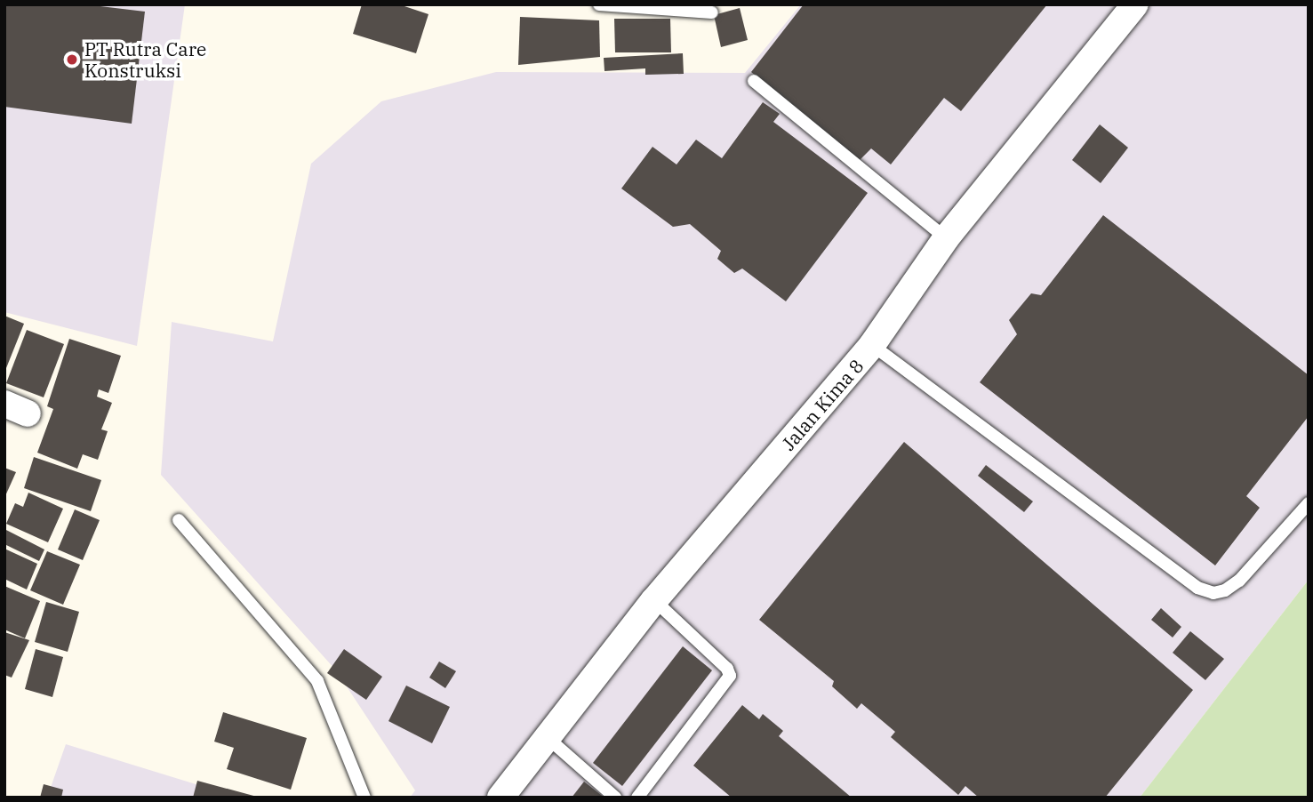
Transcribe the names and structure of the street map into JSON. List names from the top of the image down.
{
  "streets": {
    "street": ["Jalan Kima 8"]
  },
  "places": ["PT Rutra Care Konstruksi"]
}
